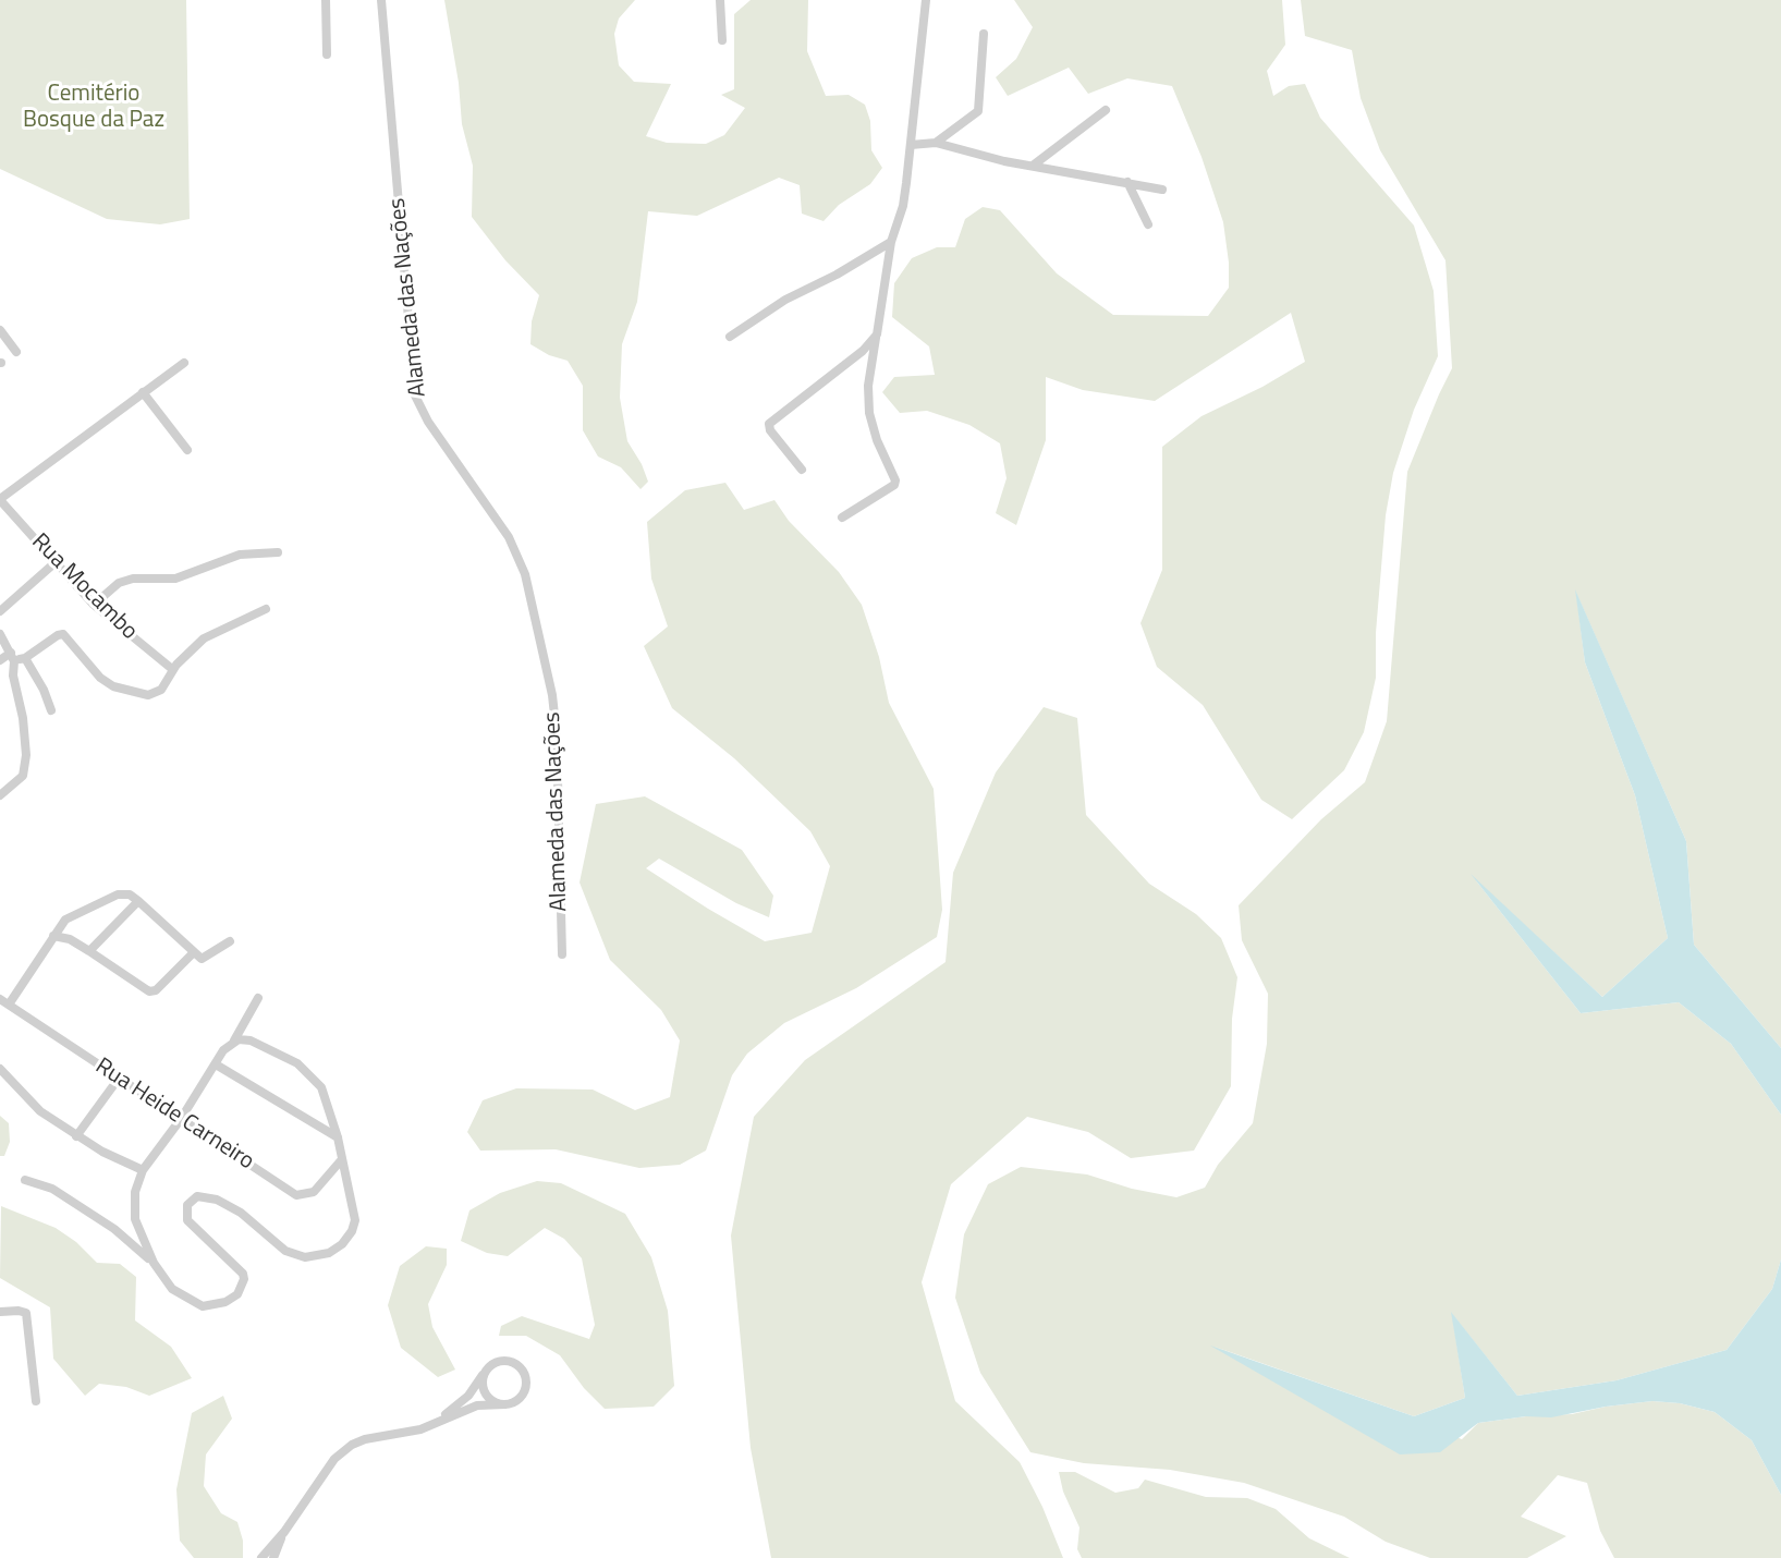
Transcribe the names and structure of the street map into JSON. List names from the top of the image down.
{
  "streets": {
    "street": ["Alameda das Nações", "Rua Mocambo", "Rua Heide Carneiro"]
  },
  "parks": ["Cemitério Bosque da Paz"]
}
